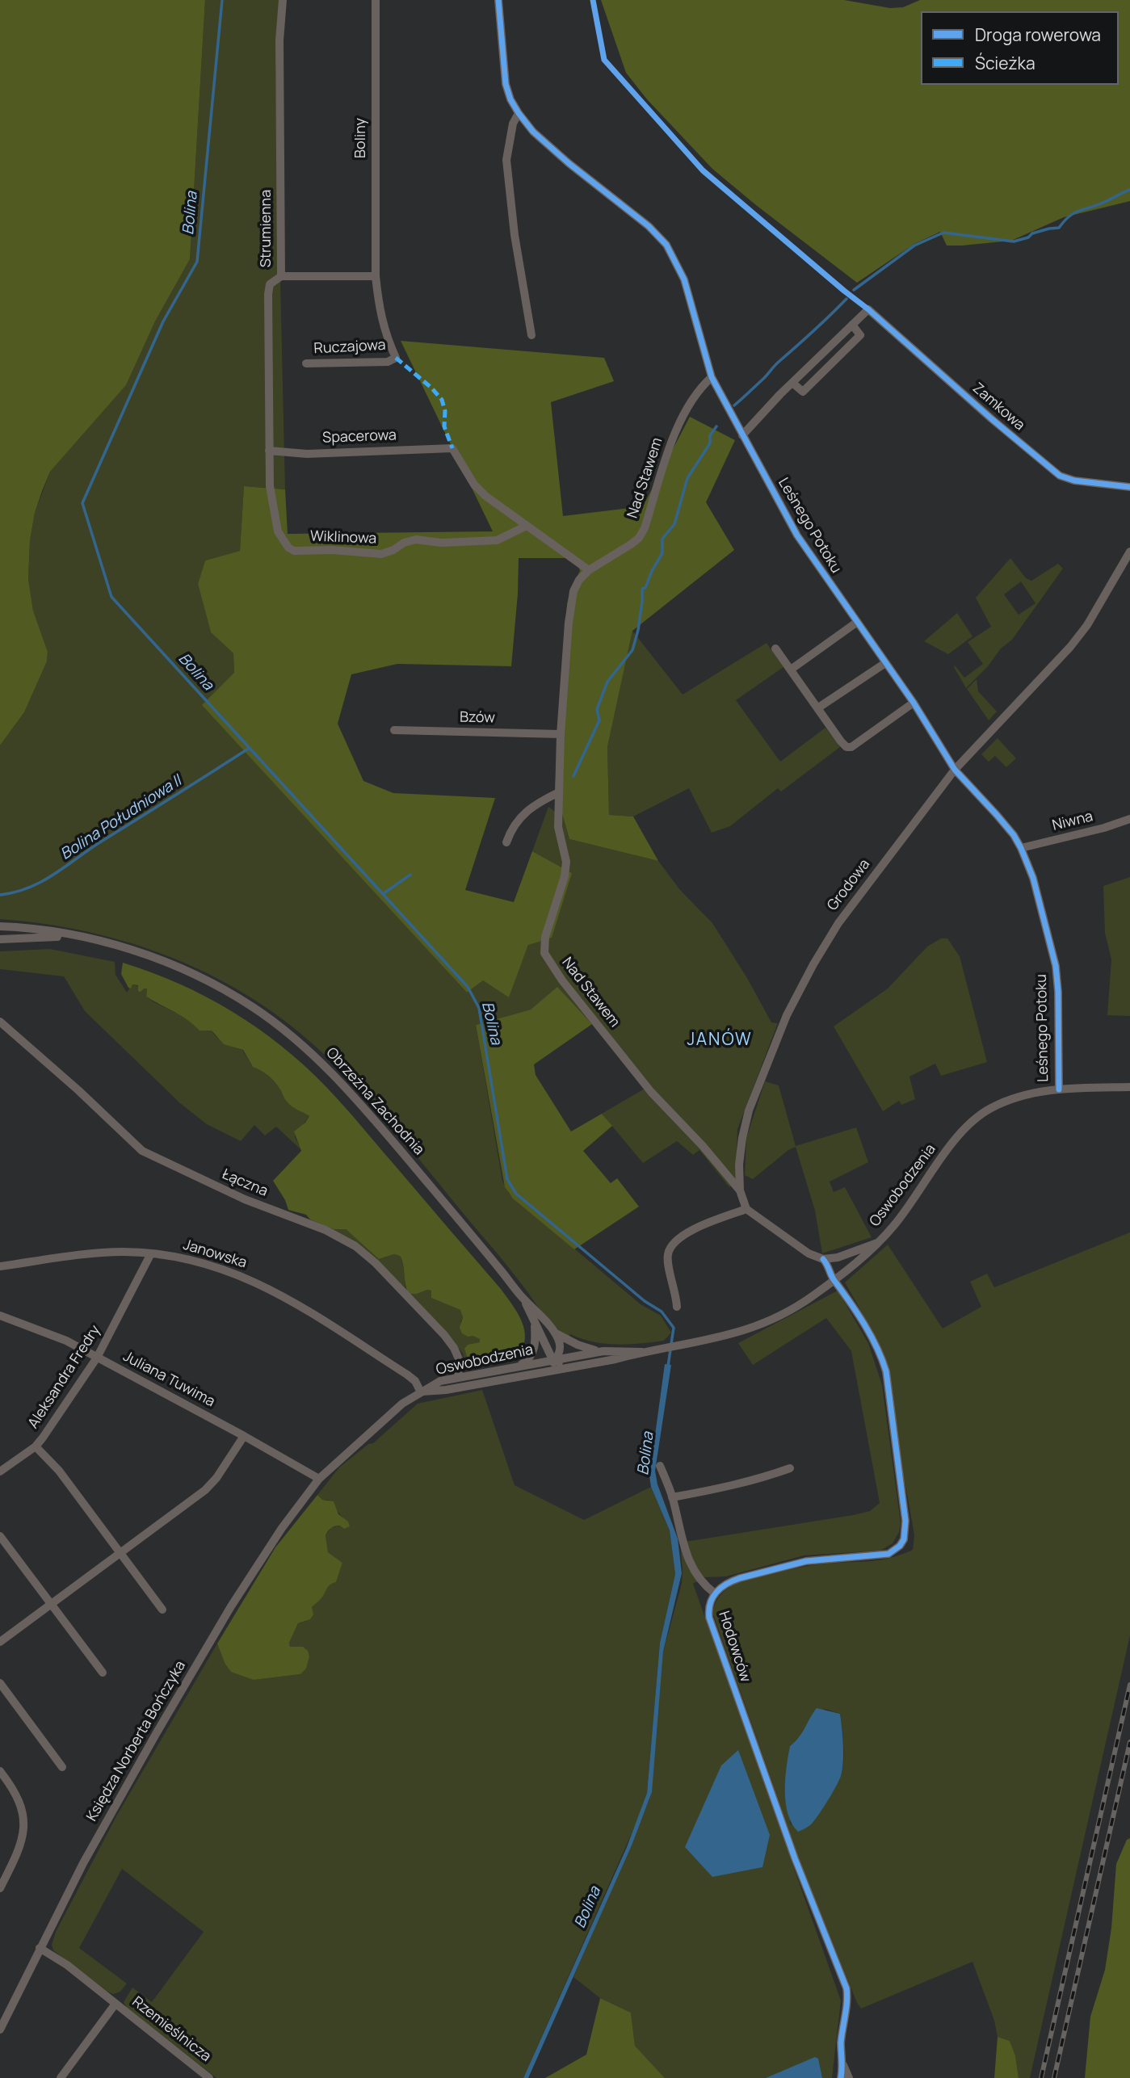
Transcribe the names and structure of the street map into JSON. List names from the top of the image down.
{
  "streets": {
    "street": [
      "Boliny",
      "Strumienna",
      "Ruczajowa",
      "Zamkowa",
      "Spacerowa",
      "Nad Stawem",
      "Leśnego Potoku",
      "Wiklinowa",
      "Bzów",
      "Niwna",
      "Grodowa",
      "Obrzeżna Zachodnia",
      "Łączna",
      "Oswobodzenia",
      "Janowska",
      "Aleksandra Fredry",
      "Juliana Tuwima",
      "Hodowców",
      "Księdza Norberta Bończyka",
      "Rzemieślnicza"
    ]
  },
  "crossings": [
    ["Boliny", "Ruczajowa"],
    ["Strumienna", "Spacerowa"],
    ["Strumienna", "Wiklinowa"],
    ["Zamkowa", "Leśnego Potoku"],
    ["Spacerowa", "Wiklinowa"],
    ["Nad Stawem", "Leśnego Potoku"],
    ["Nad Stawem", "Bzów"],
    ["Nad Stawem", "Grodowa"],
    ["Leśnego Potoku", "Niwna"],
    ["Leśnego Potoku", "Grodowa"],
    ["Leśnego Potoku", "Oswobodzenia"],
    ["Obrzeżna Zachodnia", "Oswobodzenia"],
    ["Łączna", "Oswobodzenia"],
    ["Oswobodzenia", "Janowska"],
    ["Oswobodzenia", "Juliana Tuwima"],
    ["Oswobodzenia", "Hodowców"],
    ["Oswobodzenia", "Księdza Norberta Bończyka"],
    ["Janowska", "Aleksandra Fredry"],
    ["Aleksandra Fredry", "Juliana Tuwima"],
    ["Juliana Tuwima", "Księdza Norberta Bończyka"],
    ["Księdza Norberta Bończyka", "Rzemieślnicza"]
  ],
  "districts": ["JANÓW"],
  "water": ["Bolina", "Bolina Południowa II"],
  "legend": ["Droga rowerowa", "Ścieżka"]
}
